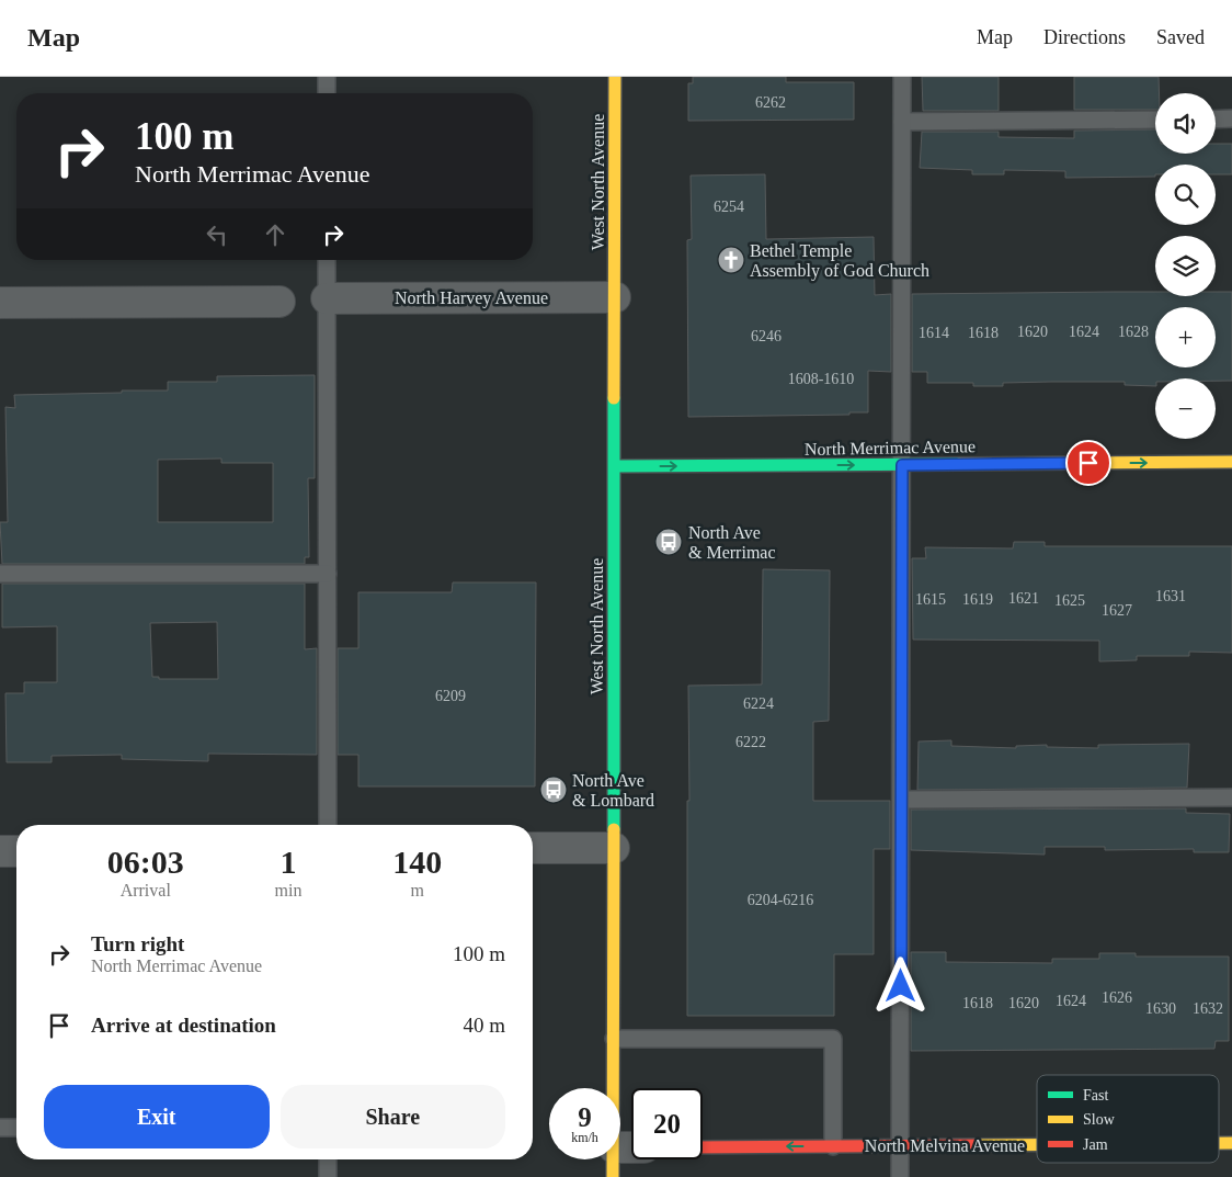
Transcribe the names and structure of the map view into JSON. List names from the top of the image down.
{
  "streets": {
    "street": [
      "West North Avenue",
      "North Harvey Avenue",
      "North Merrimac Avenue",
      "North Melvina Avenue"
    ]
  },
  "crossings": [
    ["West North Avenue", "North Harvey Avenue"],
    ["West North Avenue", "North Merrimac Avenue"]
  ],
  "one_way": ["North Merrimac Avenue", "North Melvina Avenue"],
  "places": {
    "church": ["Bethel Temple Assembly of God Church"],
    "bus stop": ["North Ave & Merrimac", "North Ave & Lombard"]
  },
  "house_numbers": [
    "6262",
    "6254",
    "1620",
    "1624",
    "1628",
    "1614",
    "1618",
    "6246",
    "1608-1610",
    "1631",
    "1621",
    "1615",
    "1619",
    "1625",
    "1627",
    "6209",
    "6224",
    "6222",
    "6204-6216",
    "1626",
    "1624",
    "1618",
    "1620",
    "1630",
    "1632"
  ],
  "legend": ["Fast", "Slow", "Jam"],
  "page": {
    "header": "Map",
    "nav": ["Map", "Directions", "Saved"],
    "map_buttons": ["+", "−"],
    "turn": ["100 m", "North Merrimac Avenue"],
    "eta": [
      "06:03",
      "Arrival",
      "1",
      "min",
      "140",
      "m"
    ],
    "list": [
      {
        "name": "Turn right",
        "note": "North Merrimac Avenue",
        "value": "100 m"
      },
      {
        "name": "Arrive at destination",
        "value": "40 m"
      }
    ],
    "buttons": ["Exit", "Share"],
    "speed": "9 km/h",
    "limit": "20"
  }
}
